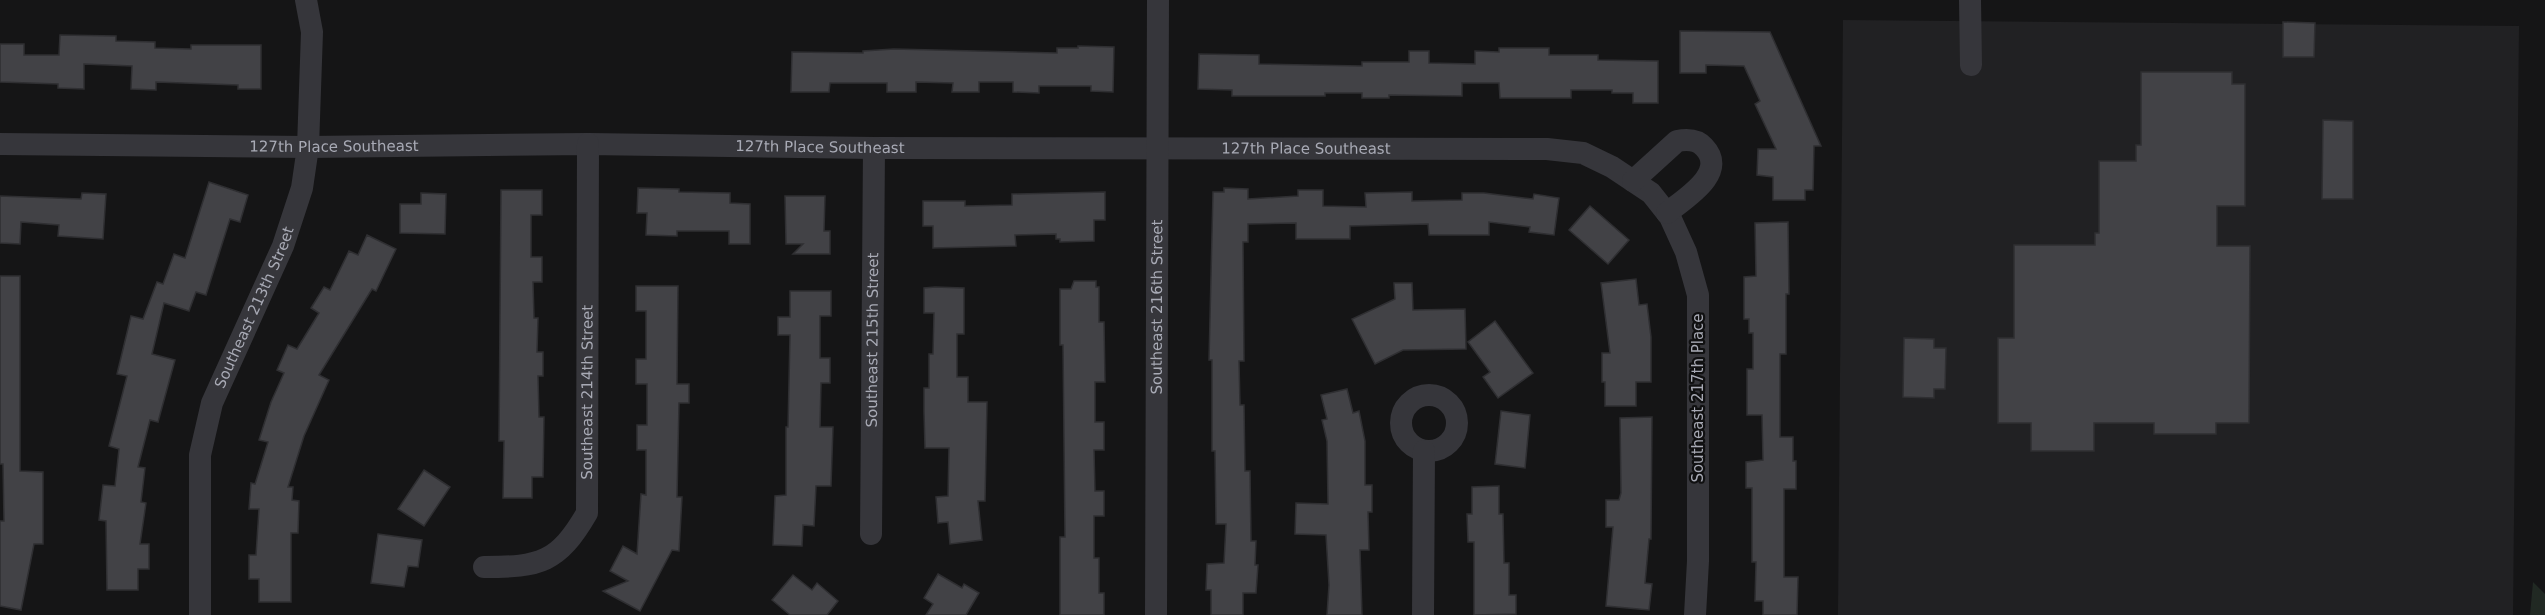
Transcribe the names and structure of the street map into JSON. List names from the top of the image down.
{
  "streets": {
    "street": [
      "127th Place Southeast",
      "Southeast 213th Street",
      "Southeast 216th Street",
      "Southeast 215th Street",
      "Southeast 214th Street",
      "Southeast 217th Place"
    ]
  },
  "crossings": [
    ["127th Place Southeast", "Southeast 213th Street"],
    ["127th Place Southeast", "Southeast 216th Street"],
    ["127th Place Southeast", "Southeast 215th Street"],
    ["127th Place Southeast", "Southeast 214th Street"],
    ["127th Place Southeast", "Southeast 217th Place"]
  ]
}
